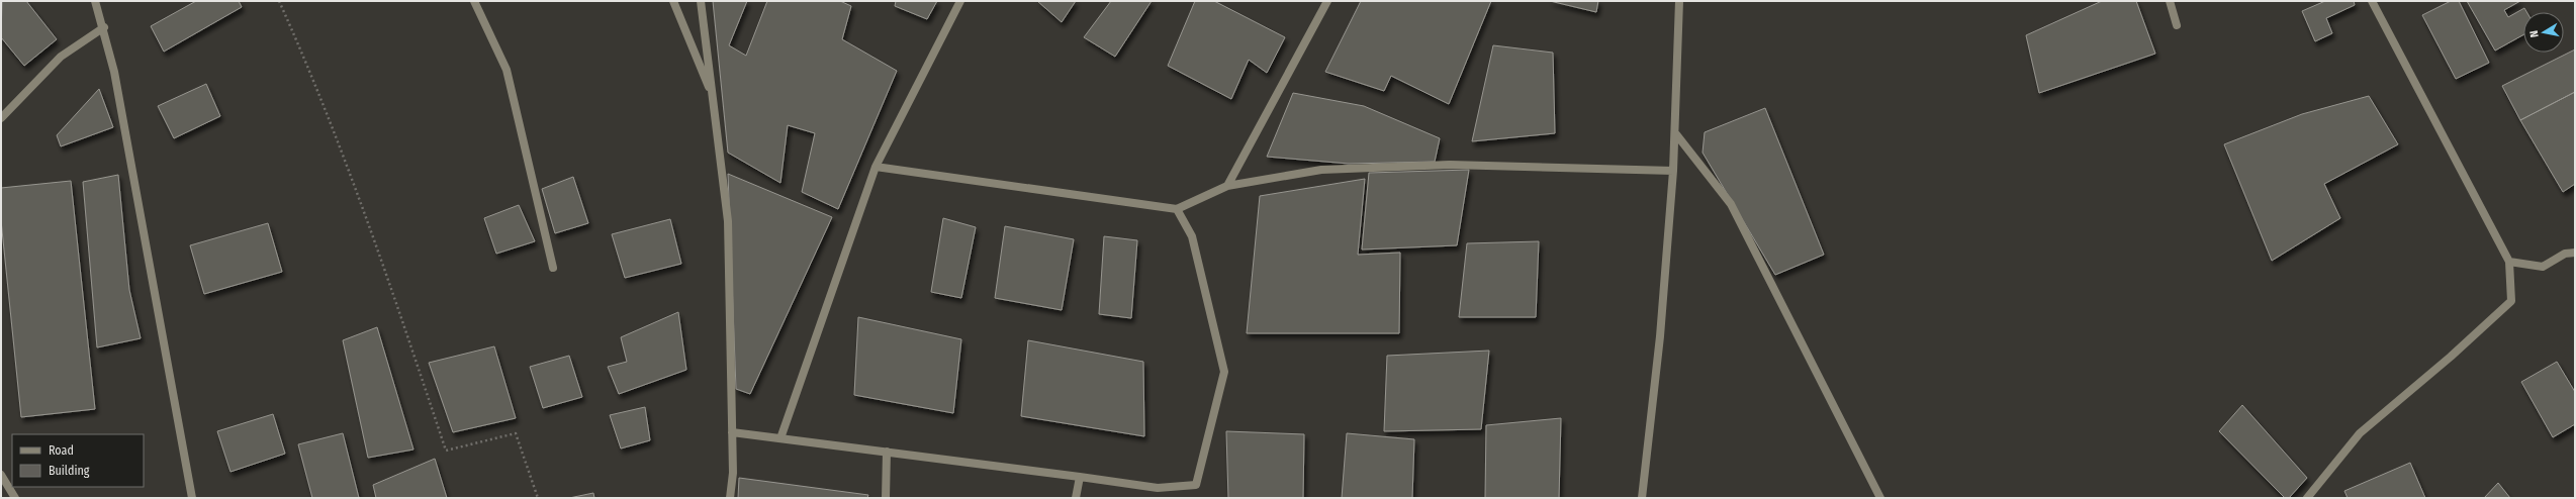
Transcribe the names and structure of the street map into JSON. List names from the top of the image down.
{
  "legend": ["Road", "Building"],
  "north": "left"
}
